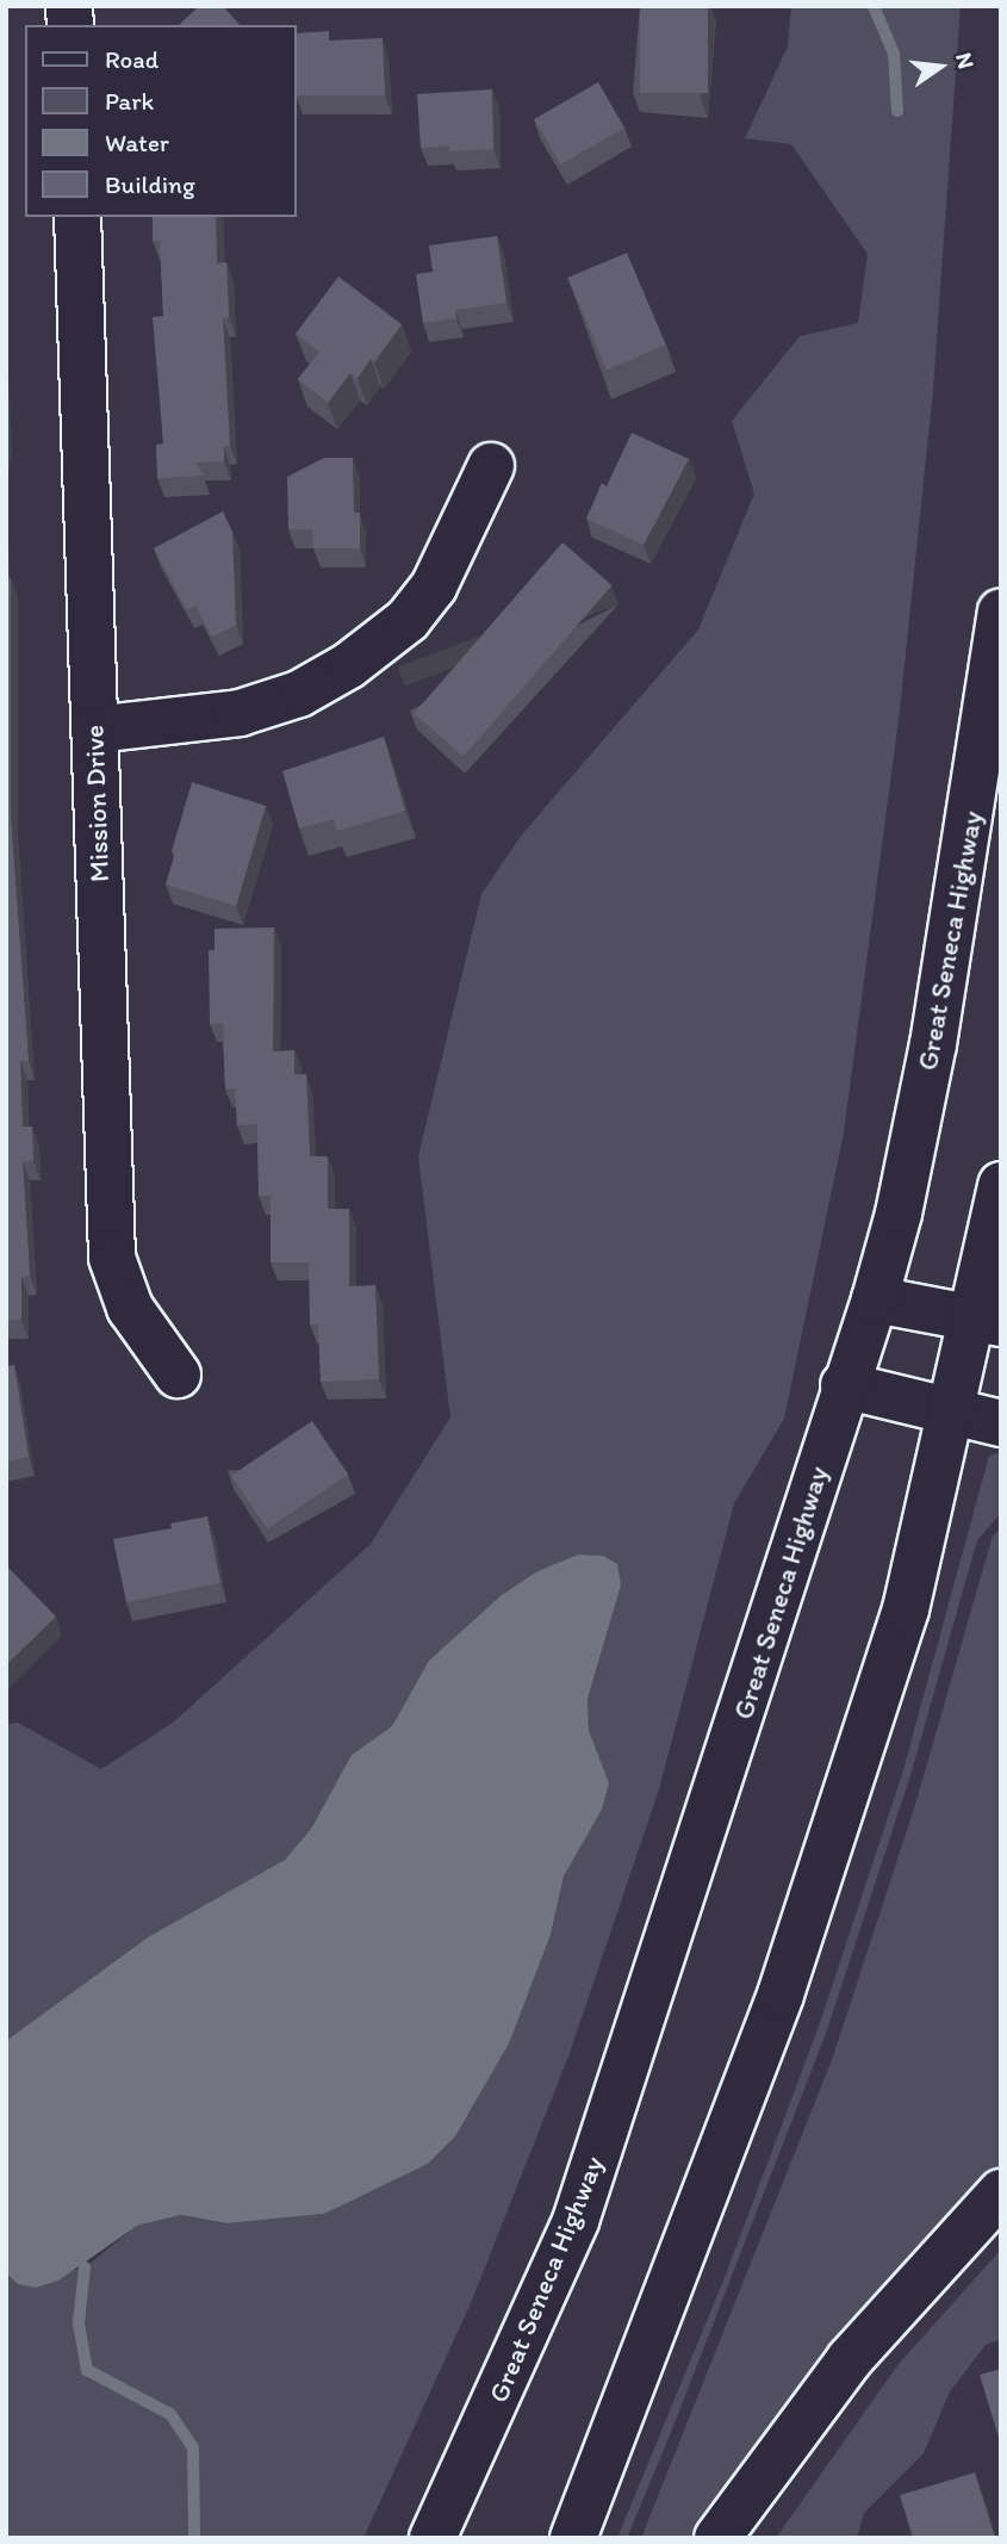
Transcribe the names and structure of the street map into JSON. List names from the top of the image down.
{
  "streets": {
    "main road": ["Mission Drive", "Great Seneca Highway"]
  },
  "legend": [
    "Road",
    "Park",
    "Water",
    "Building"
  ],
  "north": "right"
}
